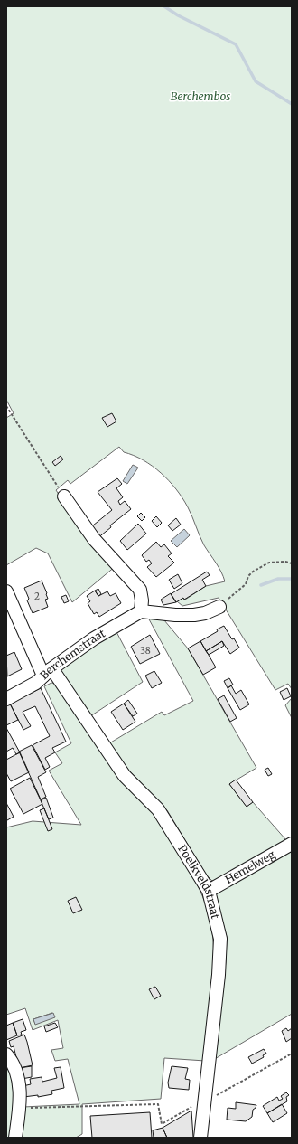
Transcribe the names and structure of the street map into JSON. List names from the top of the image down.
{
  "streets": {
    "street": ["Berchemstraat", "Hemelweg", "Poelkveldstraat"]
  },
  "crossings": [
    ["Berchemstraat", "Poelkveldstraat"],
    ["Hemelweg", "Poelkveldstraat"]
  ],
  "parks": ["Berchembos"],
  "house_numbers": ["2", "38"]
}
